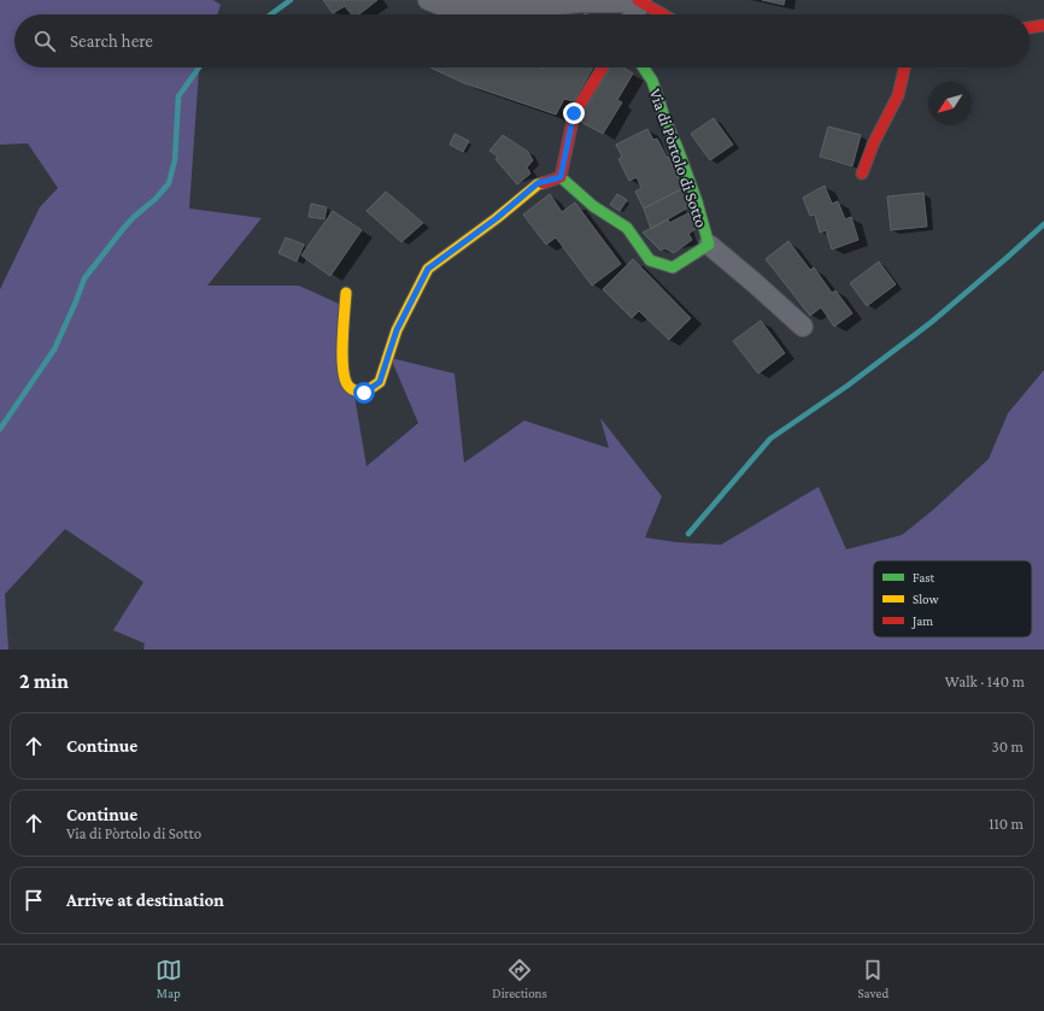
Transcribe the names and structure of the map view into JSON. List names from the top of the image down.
{
  "streets": {
    "street": ["Via di Pòrtolo di Sotto"]
  },
  "legend": ["Fast", "Slow", "Jam"],
  "north": "bottom left",
  "page": {
    "search": "Search here",
    "heading": ["2 min", "Walk · 140 m"],
    "list": [
      ["Continue", "30 m"],
      ["Continue", "Via di Pòrtolo di Sotto", "110 m"],
      "Arrive at destination"
    ],
    "nav": ["Map", "Directions", "Saved"]
  }
}
